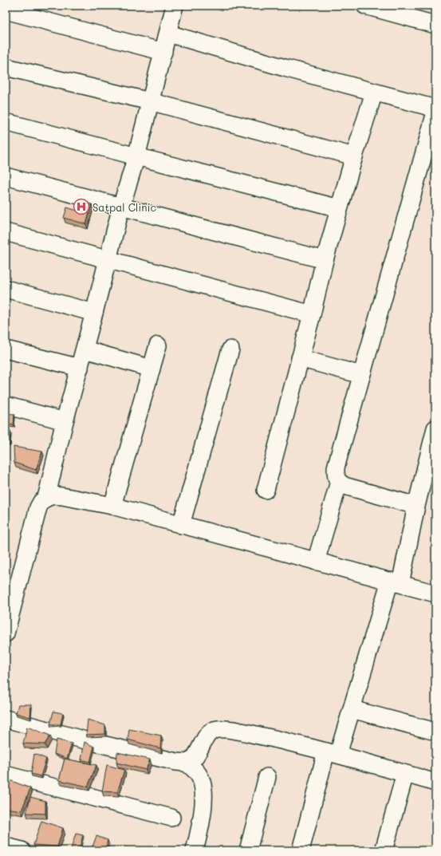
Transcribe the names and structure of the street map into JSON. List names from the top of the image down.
{
  "places": {
    "hospital": ["Satpal Clinic"]
  }
}
